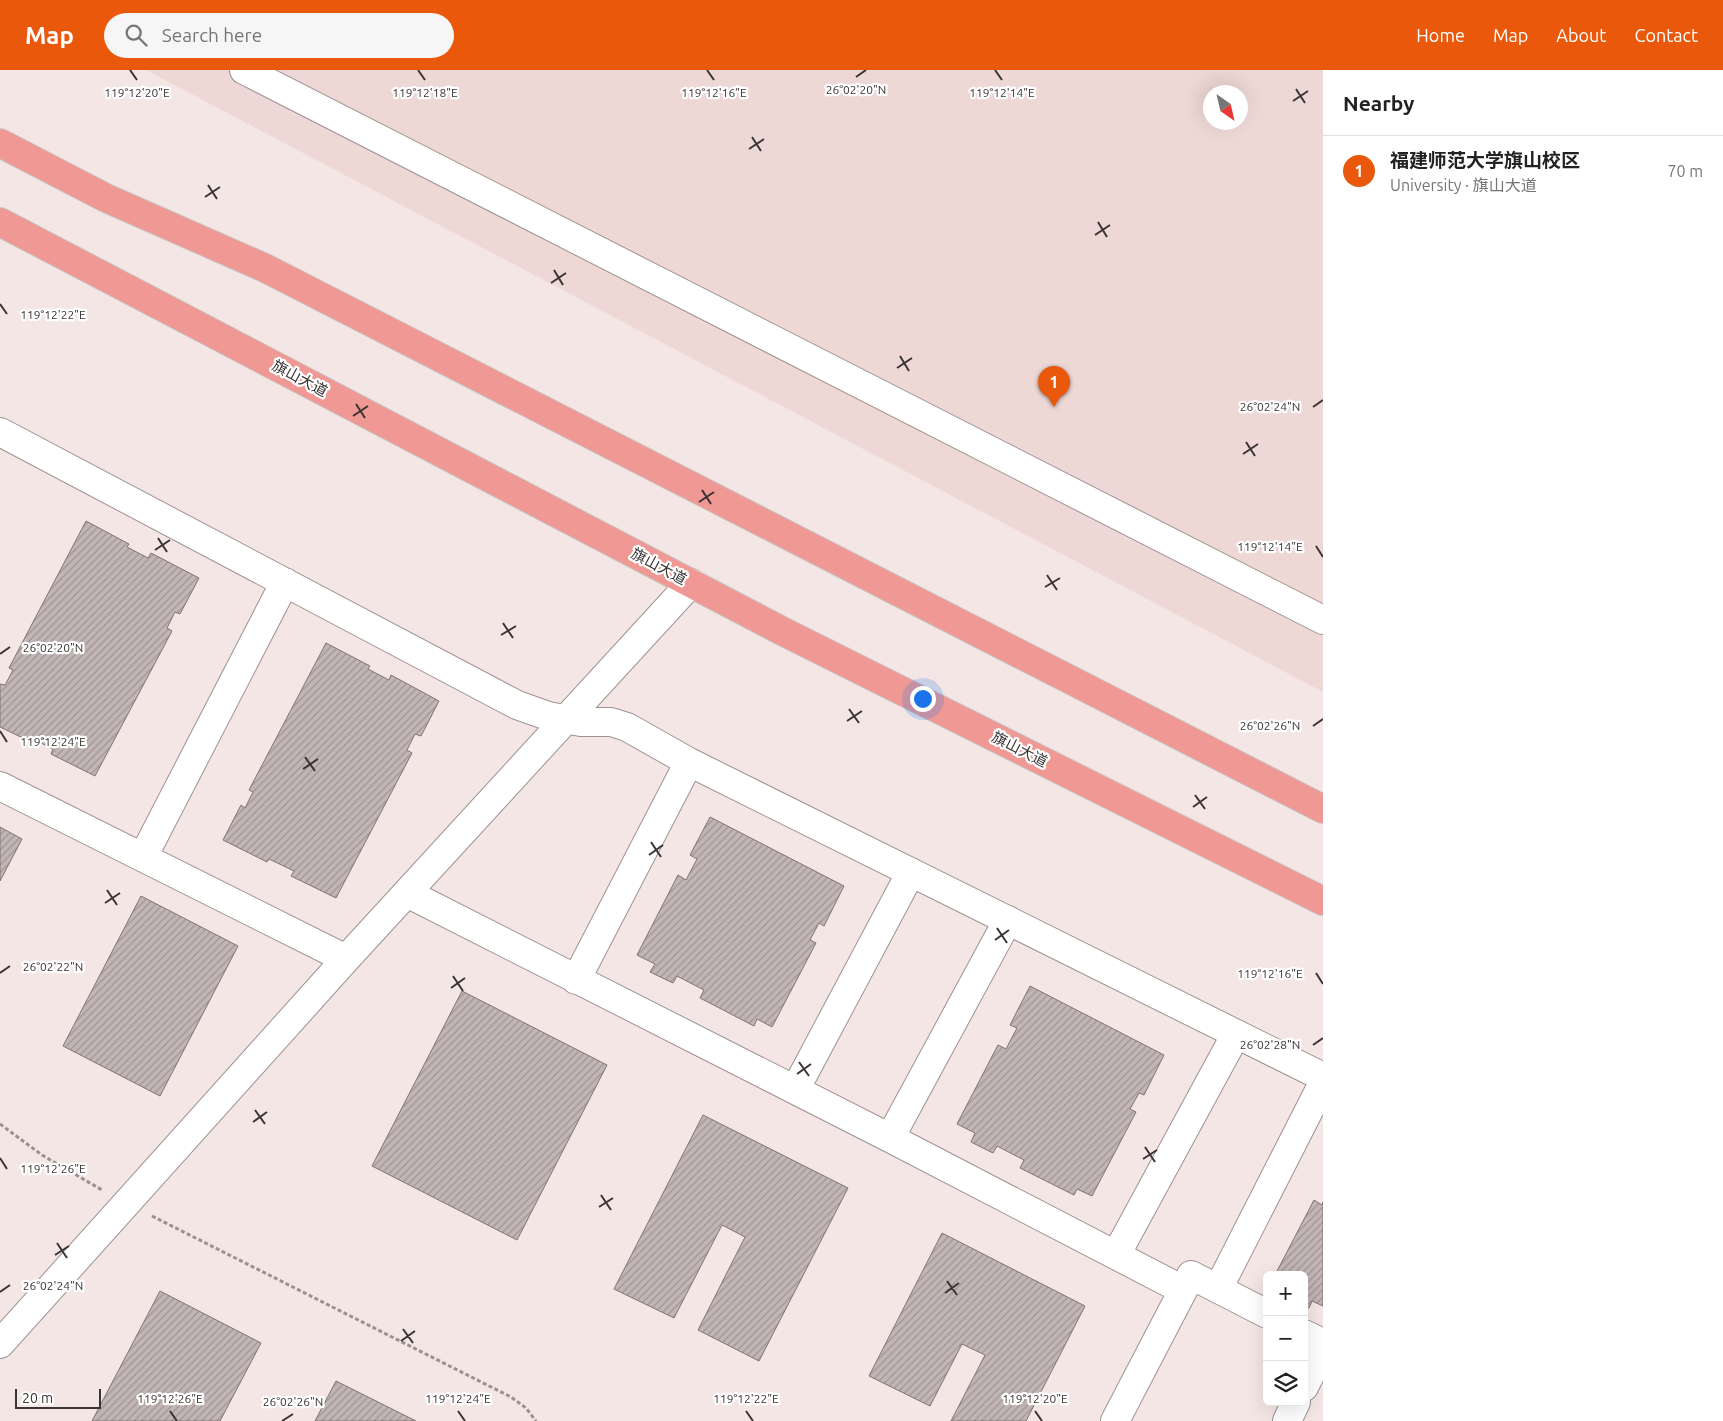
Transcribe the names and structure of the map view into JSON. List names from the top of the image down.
{
  "streets": {
    "highway": ["旗山大道"]
  },
  "scale_bar": "20 m",
  "north": "bottom right",
  "page": {
    "header": "Map",
    "search": "Search here",
    "nav": [
      "Home",
      "Map",
      "About",
      "Contact"
    ],
    "heading": "Nearby",
    "list": [
      {
        "mark": "1",
        "name": "福建师范大学旗山校区",
        "note": "University · 旗山大道",
        "value": "70 m"
      }
    ],
    "pins": "1",
    "map_buttons": ["+", "−"],
    "scale": "20 m"
  },
  "coordinates": [
    "26°02'20\"N",
    "119°12'20\"E",
    "119°12'16\"E",
    "119°12'14\"E",
    "119°12'18\"E",
    "119°12'22\"E",
    "26°02'24\"N",
    "26°02'26\"N",
    "119°12'24\"E",
    "26°02'22\"N",
    "26°02'28\"N",
    "119°12'26\"E"
  ]
}
